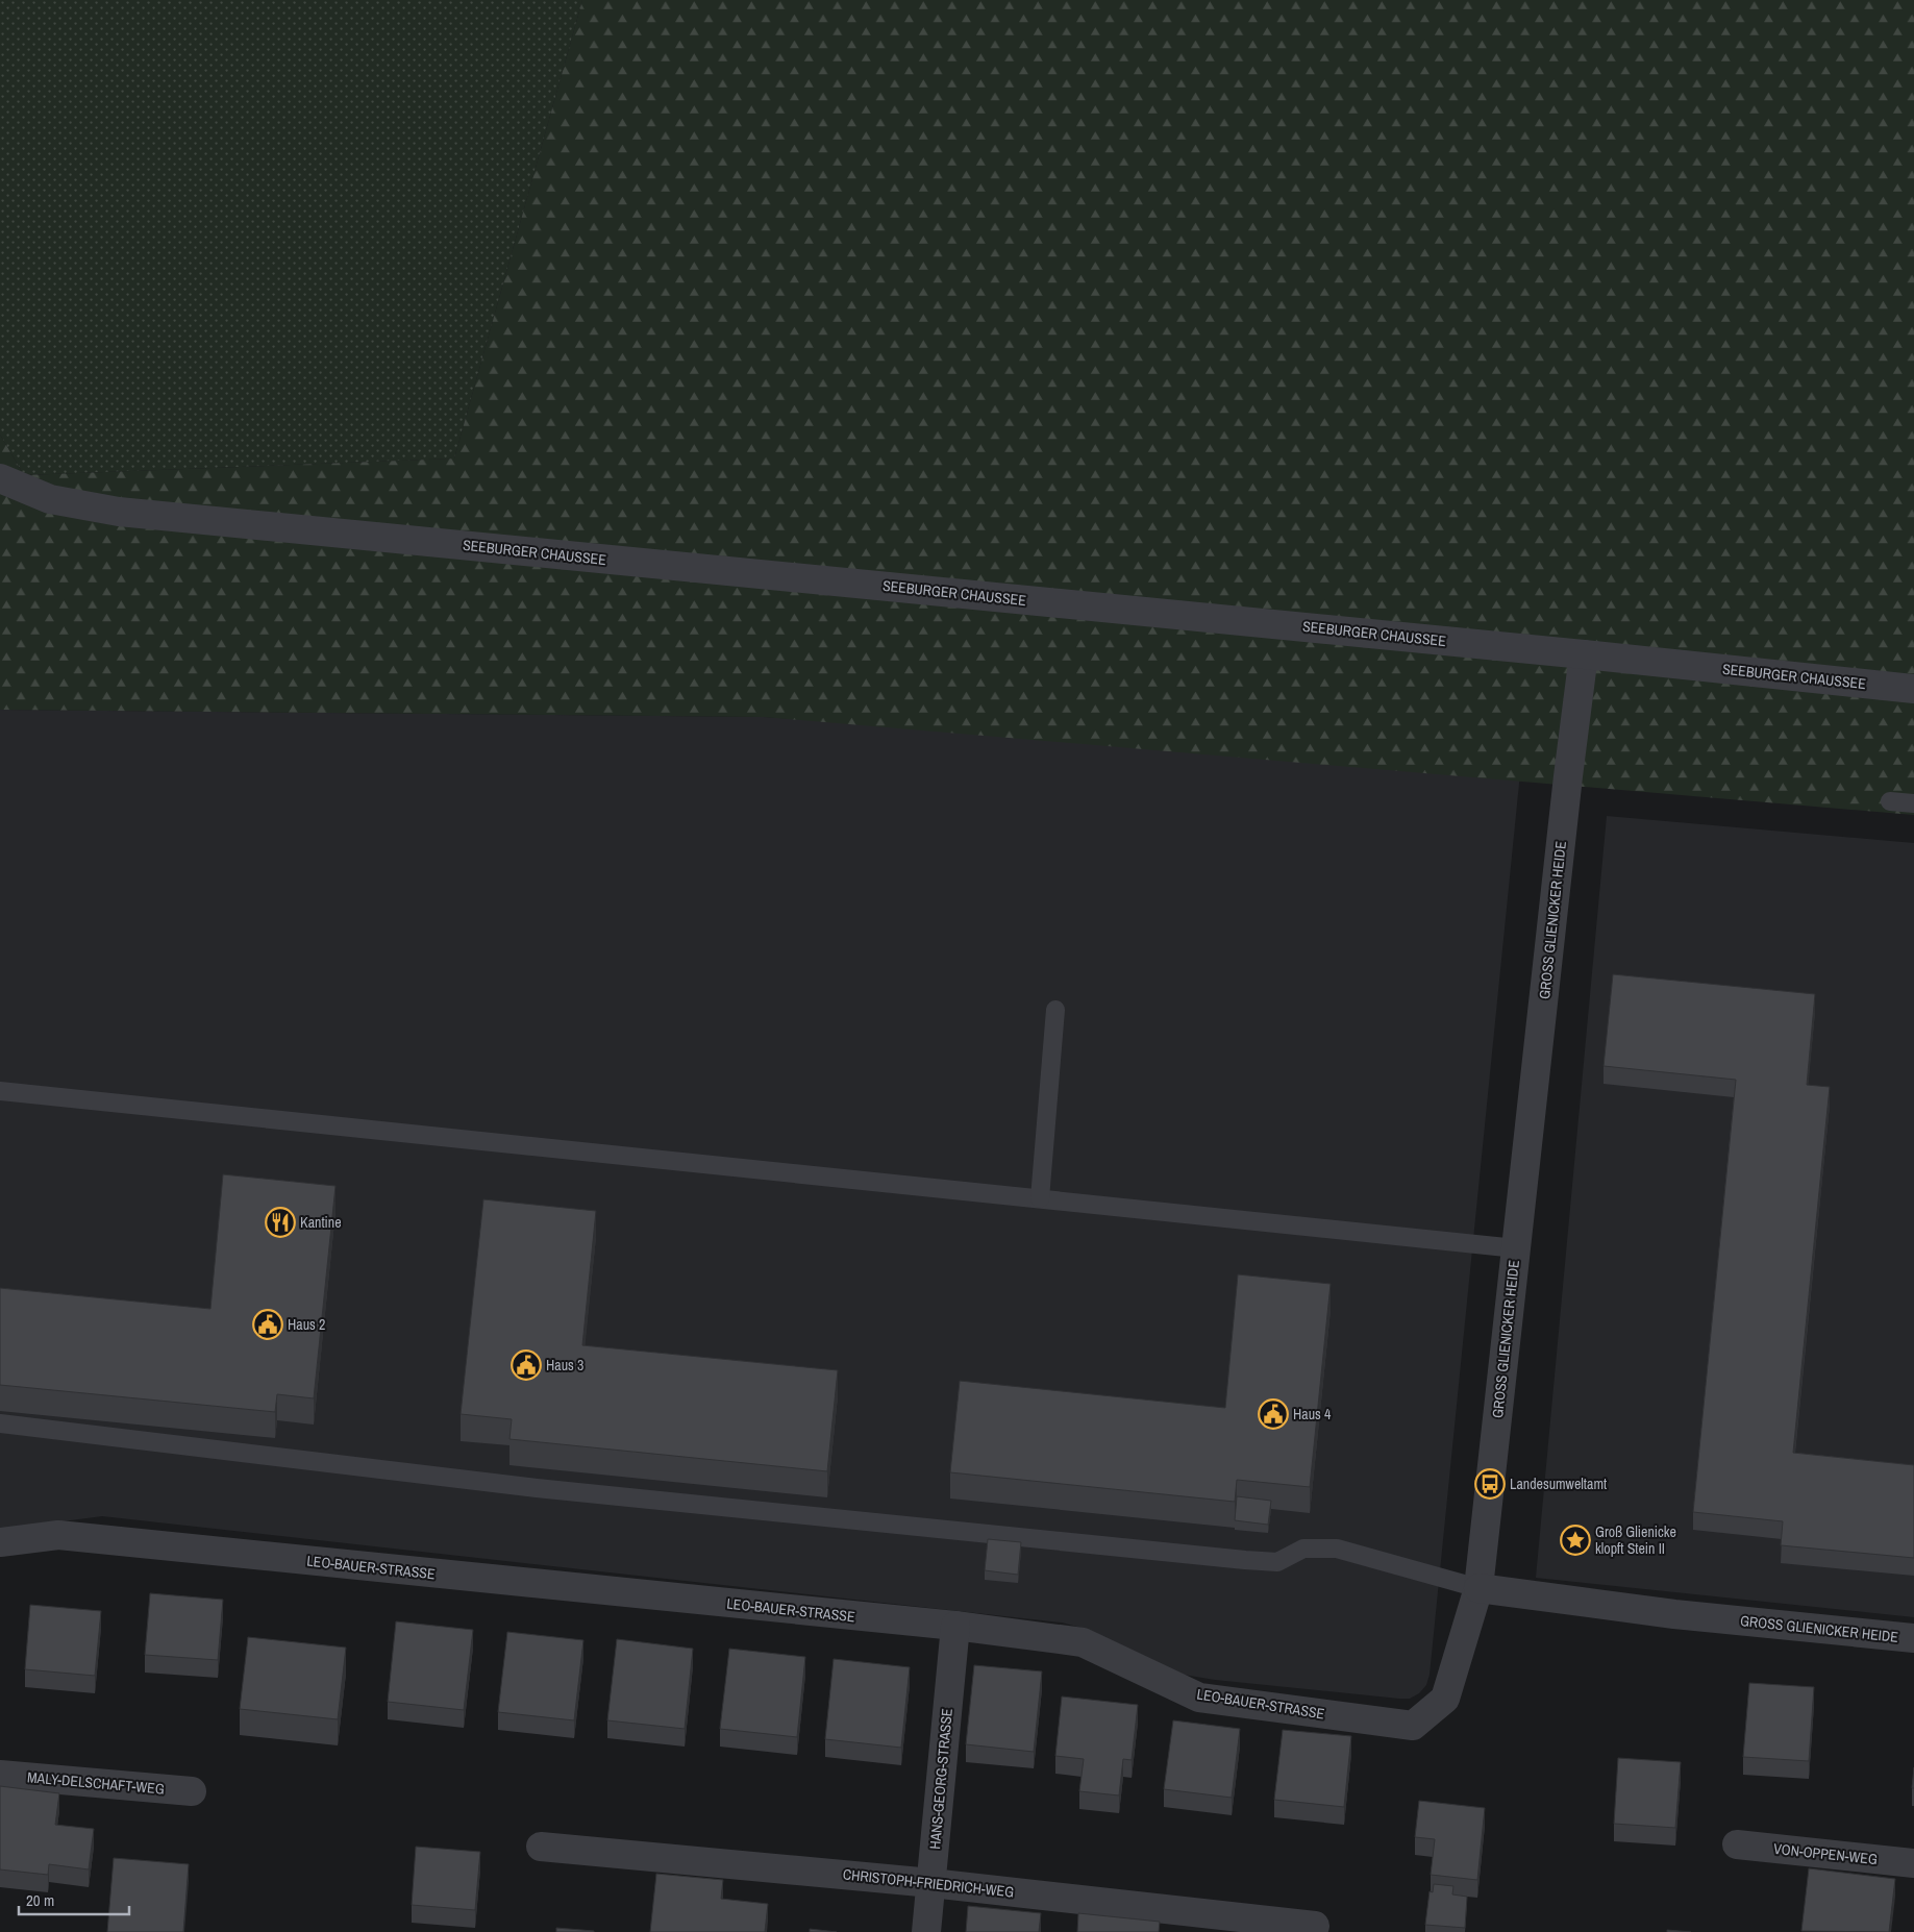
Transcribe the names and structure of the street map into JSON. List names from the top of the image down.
{
  "streets": {
    "street": [
      "SEEBURGER CHAUSSEE",
      "GROSS GLIENICKER HEIDE",
      "LEO-BAUER-STRASSE",
      "HANS-GEORG-STRASSE",
      "MALY-DELSCHAFT-WEG",
      "VON-OPPEN-WEG",
      "CHRISTOPH-FRIEDRICH-WEG"
    ]
  },
  "crossings": [
    ["SEEBURGER CHAUSSEE", "GROSS GLIENICKER HEIDE"],
    ["GROSS GLIENICKER HEIDE", "LEO-BAUER-STRASSE"],
    ["LEO-BAUER-STRASSE", "HANS-GEORG-STRASSE"],
    ["HANS-GEORG-STRASSE", "CHRISTOPH-FRIEDRICH-WEG"]
  ],
  "places": {
    "restaurant": ["Kantine"],
    "public building": ["Haus 2", "Haus 3", "Haus 4"],
    "bus stop": ["Landesumweltamt"],
    "place": ["Groß Glienicke klopft Stein II"]
  },
  "scale_bar": "20 m"
}
